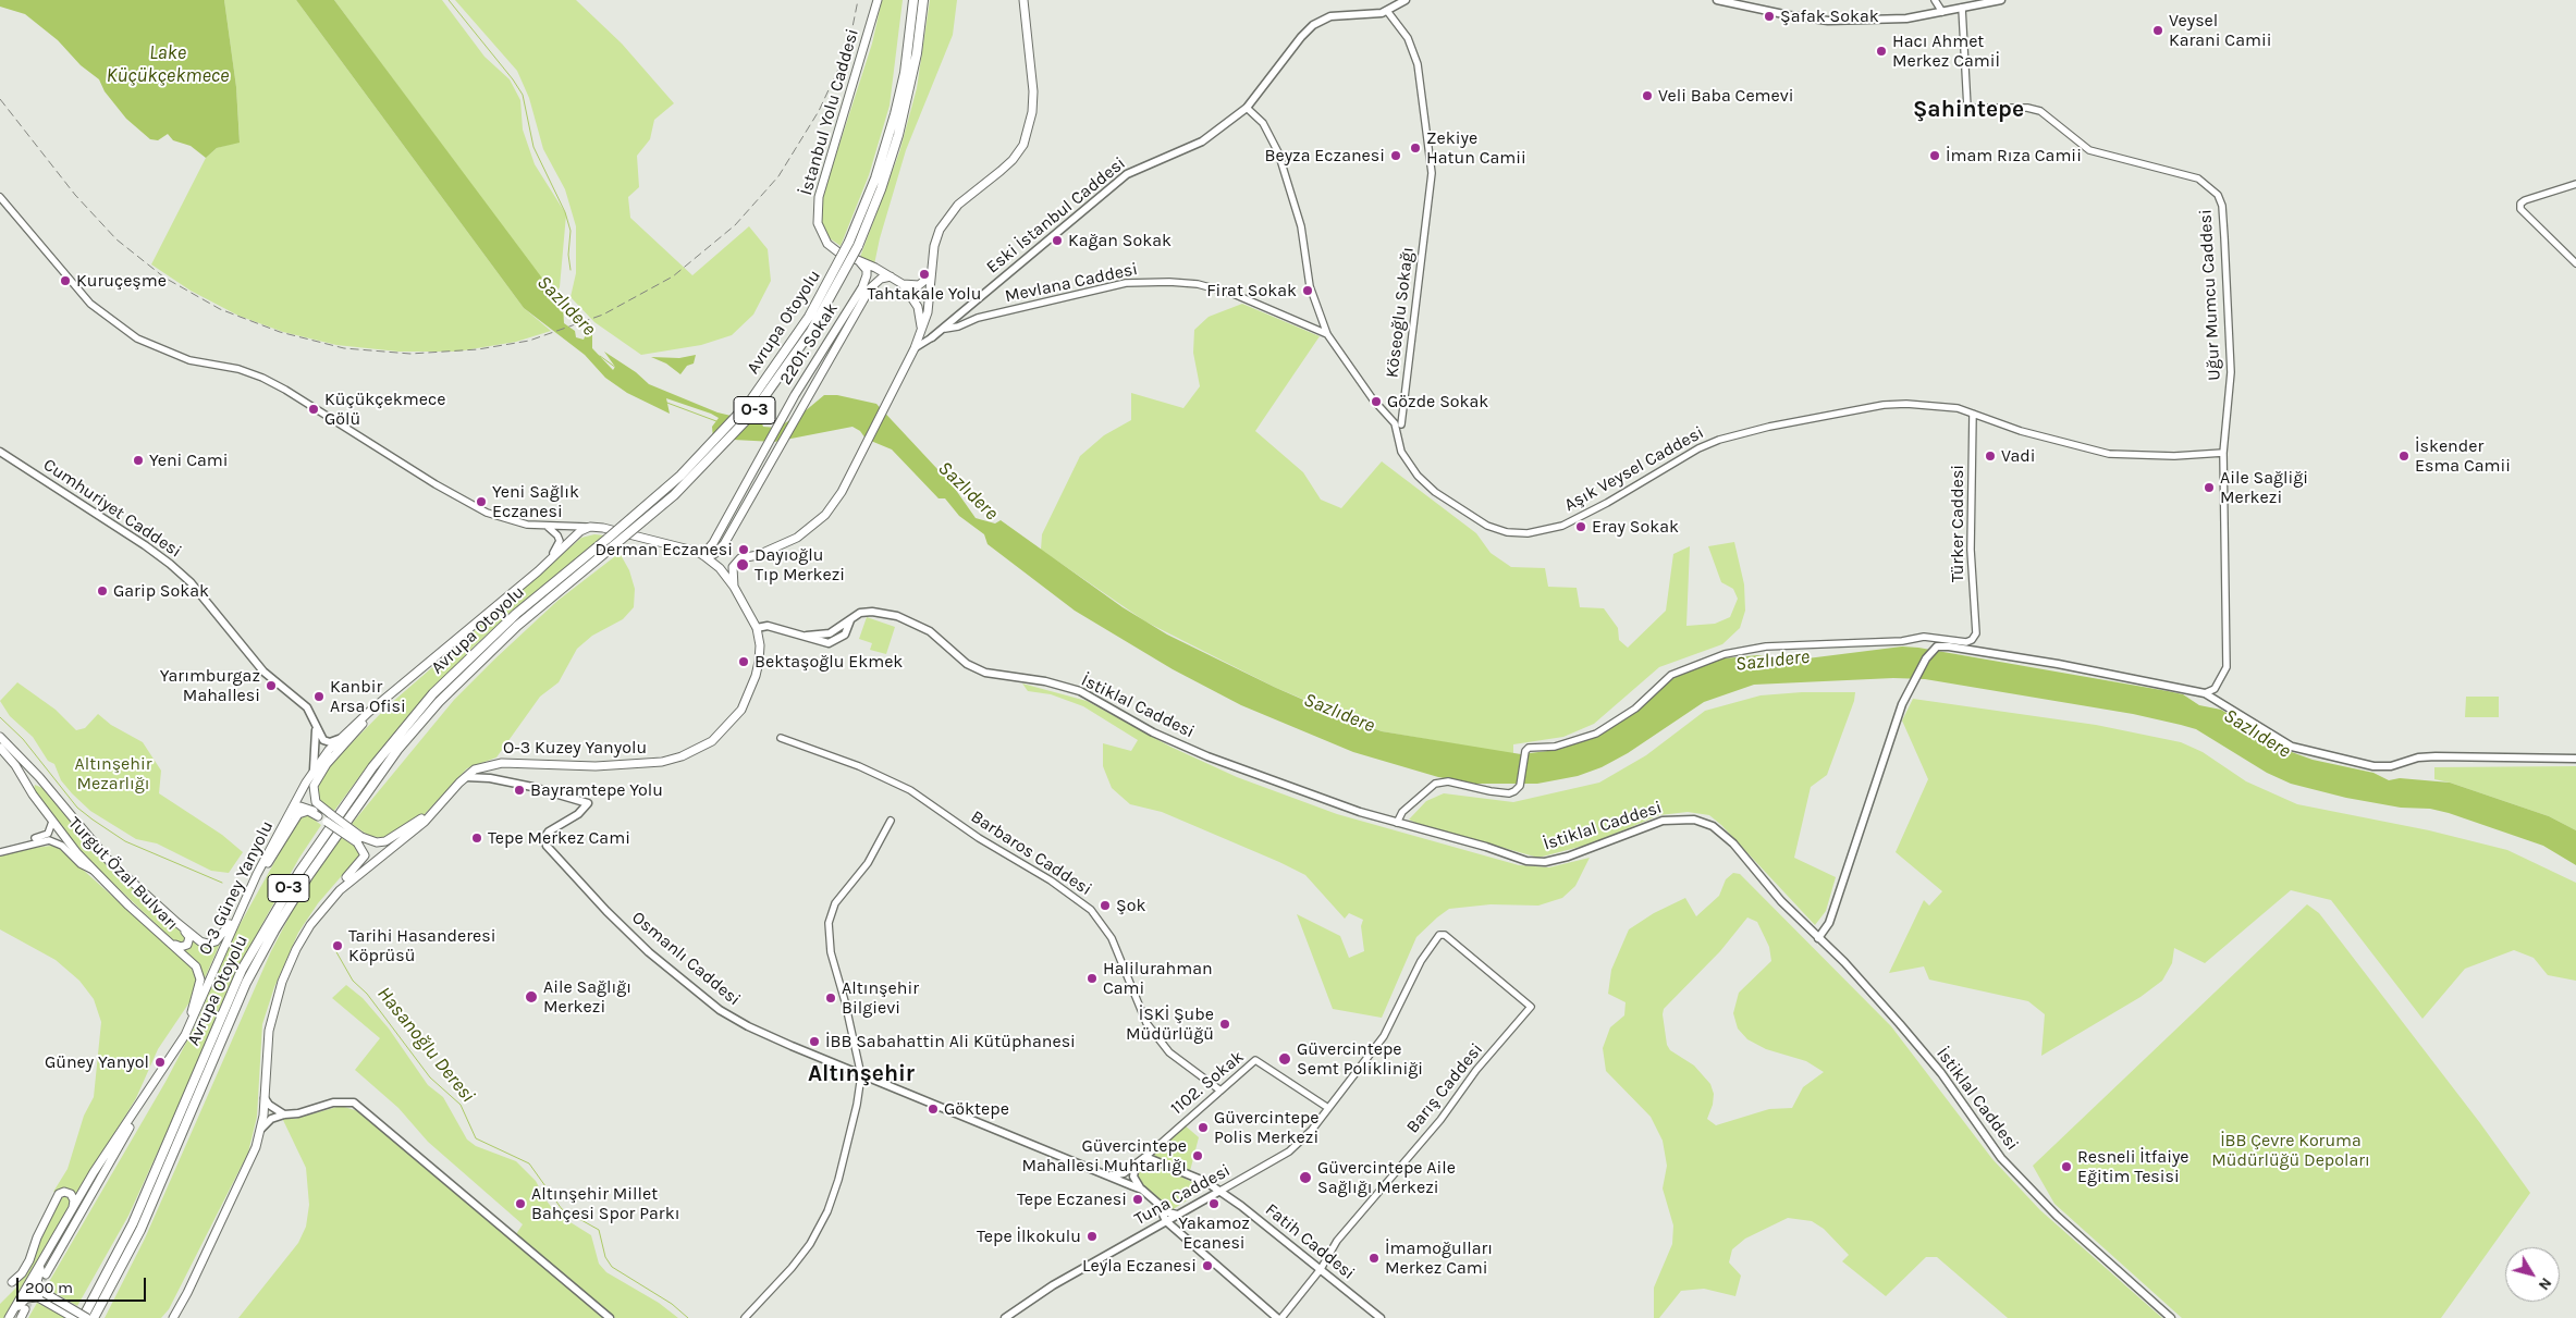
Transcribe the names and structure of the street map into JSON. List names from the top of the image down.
{
  "streets": {
    "highway": ["Avrupa Otoyolu", "O-3"],
    "main road": [
      "İstanbul Yolu Caddesi",
      "Eski İstanbul Caddesi",
      "2201. Sokak",
      "Cumhuriyet Caddesi",
      "İstiklal Caddesi",
      "O-3 Kuzey Yanyolu",
      "Turgut Özal Bulvarı",
      "O-3 Güney Yanyolu",
      "Osmanlı Caddesi",
      "1102. Sokak",
      "Tuna Caddesi",
      "Fatih Caddesi"
    ],
    "street": [
      "Mevlana Caddesi",
      "Uğur Mumcu Caddesi",
      "Köseoğlu Sokağı",
      "Aşık Veysel Caddesi",
      "Türker Caddesi",
      "Barbaros Caddesi",
      "Barış Caddesi"
    ]
  },
  "crossings": [
    ["İstanbul Yolu Caddesi", "2201. Sokak"],
    ["Eski İstanbul Caddesi", "Mevlana Caddesi"],
    ["Eski İstanbul Caddesi", "Köseoğlu Sokağı"],
    ["Eski İstanbul Caddesi", "Aşık Veysel Caddesi"],
    ["Mevlana Caddesi", "Aşık Veysel Caddesi"],
    ["Uğur Mumcu Caddesi", "Aşık Veysel Caddesi"],
    ["2201. Sokak", "O-3 Kuzey Yanyolu"],
    ["Aşık Veysel Caddesi", "Türker Caddesi"],
    ["Cumhuriyet Caddesi", "O-3 Güney Yanyolu"],
    ["Türker Caddesi", "İstiklal Caddesi"],
    ["İstiklal Caddesi", "O-3 Kuzey Yanyolu"],
    ["Barbaros Caddesi", "1102. Sokak"],
    ["Turgut Özal Bulvarı", "O-3 Güney Yanyolu"],
    ["Osmanlı Caddesi", "1102. Sokak"],
    ["1102. Sokak", "Tuna Caddesi"],
    ["1102. Sokak", "Fatih Caddesi"],
    ["Barış Caddesi", "Tuna Caddesi"],
    ["Barış Caddesi", "Fatih Caddesi"],
    ["Tuna Caddesi", "Fatih Caddesi"]
  ],
  "districts": ["Şahintepe", "Altınşehir"],
  "water": ["Lake Küçükçekmece", "Sazlıdere", "Hasanoğlu Deresi"],
  "parks": ["Altınşehir Mezarlığı", "İBB Çevre Koruma Müdürlüğü Depoları"],
  "places": [
    "Şafak Sokak",
    "Veysel Karani Camii",
    "Hacı Ahmet Merkez Camiİ",
    "Veli Baba Cemevi",
    "Zekiye Hatun Camii",
    "Beyza Eczanesi",
    "İmam Rıza Camii",
    "Kağan Sokak",
    "Tahtakale Yolu",
    "Kuruçeşme",
    "Firat Sokak",
    "Gözde Sokak",
    "Küçükçekmece Gölü",
    "Vadi",
    "İskender Esma Camii",
    "Yeni Cami",
    "Aile Sağliği Merkezi",
    "Yeni Sağlık Eczanesi",
    "Eray Sokak",
    "Derman Eczanesi",
    "Dayıoğlu Tıp Merkezi",
    "Garip Sokak",
    "Bektaşoğlu Ekmek",
    "Yarımburgaz Mahallesi",
    "Kanbir Arsa Ofisi",
    "Bayramtepe Yolu",
    "Tepe Merkez Cami",
    "Şok",
    "Tarihi Hasanderesi Köprüsü",
    "Halilurahman Cami",
    "Aile Sağlığı Merkezi",
    "Altınşehir Bilgievi",
    "İSKİ Şube Müdürlüğü",
    "İBB Sabahattin Ali Kütüphanesi",
    "Güvercintepe Semt Polikliniği",
    "Güney Yanyol",
    "Göktepe",
    "Güvercintepe Polis Merkezi",
    "Güvercintepe Mahallesi Muhtarlığı",
    "Resneli İtfaiye Eğitim Tesisi",
    "Güvercintepe Aile Sağlığı Merkezi",
    "Tepe Eczanesi",
    "Altınşehir Millet Bahçesi Spor Parkı",
    "Yakamoz Ecanesi",
    "Tepe İlkokulu",
    "İmamoğulları Merkez Cami",
    "Leyla Eczanesi"
  ],
  "scale_bar": "200 m",
  "north": "bottom right"
}
